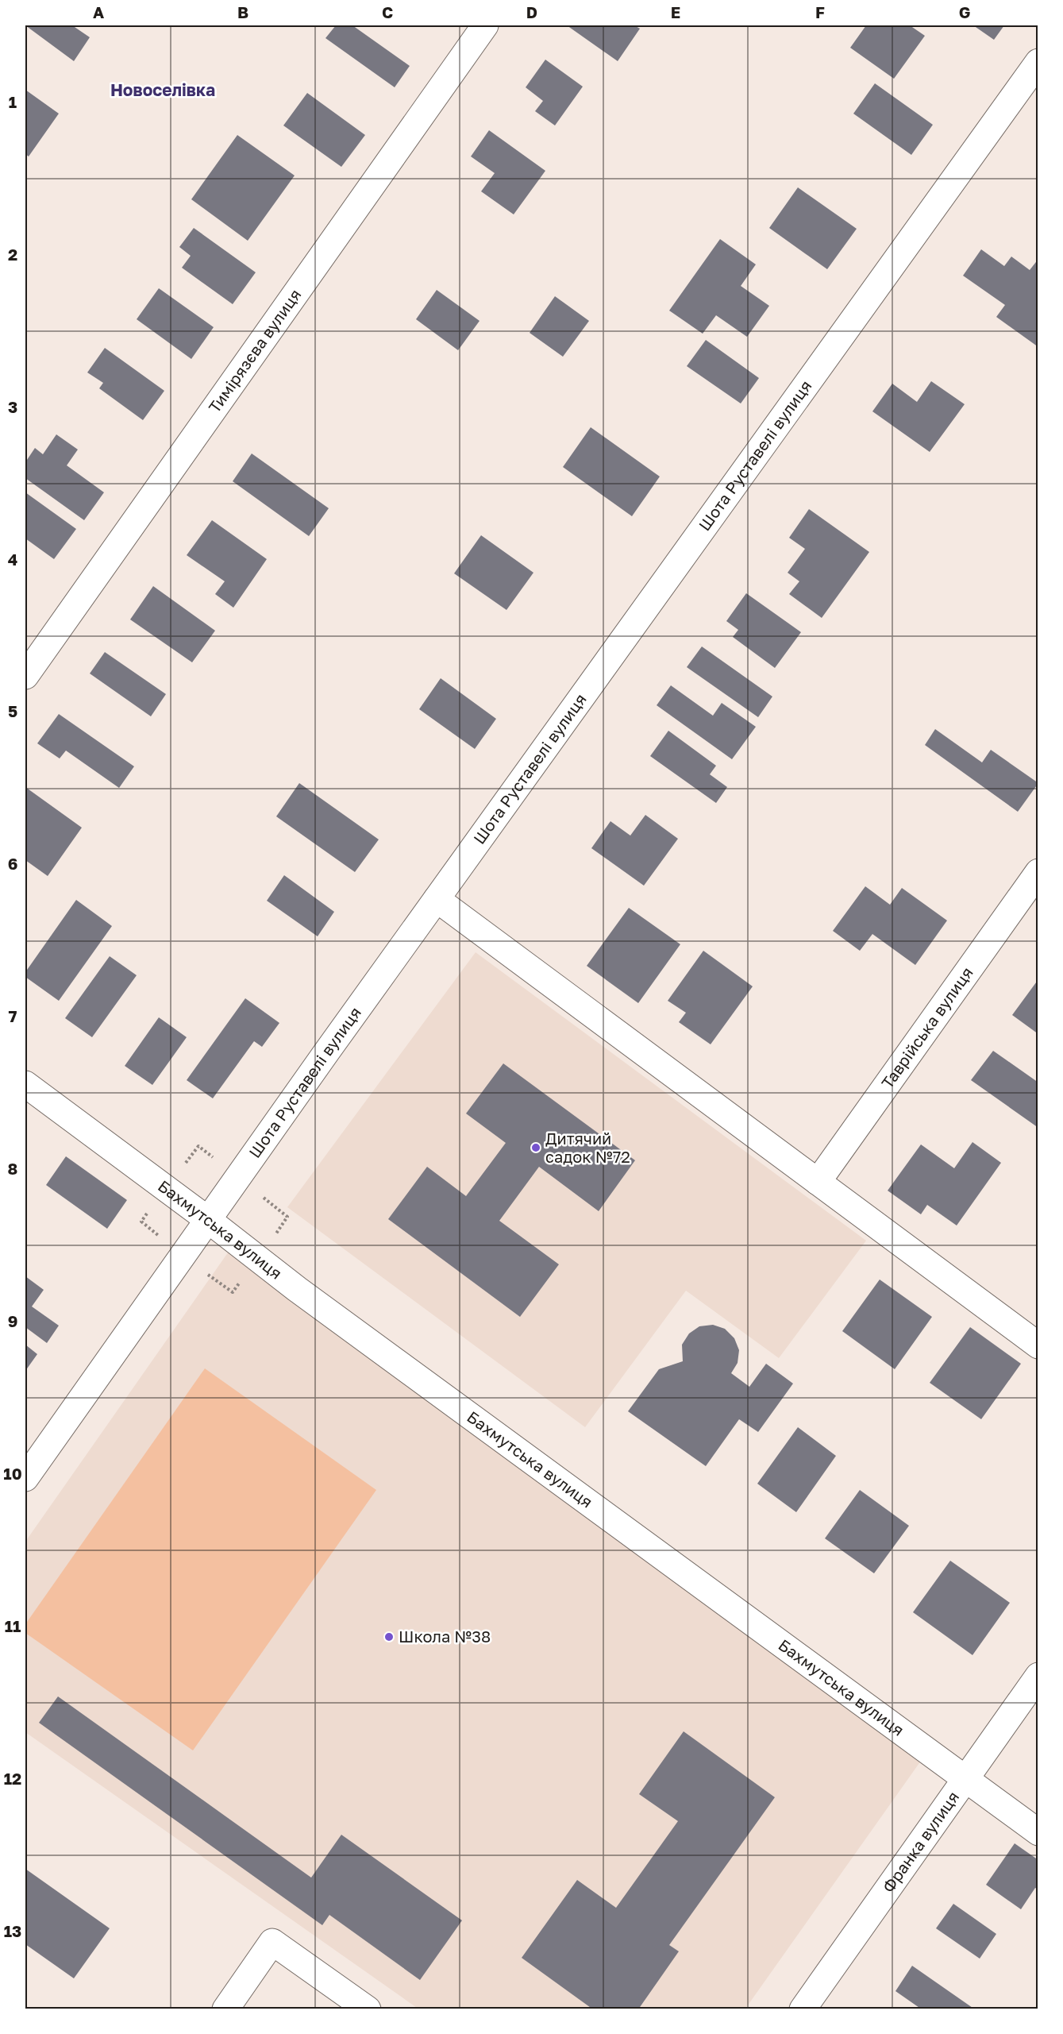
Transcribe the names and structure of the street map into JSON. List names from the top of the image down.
{
  "streets": {
    "street": [
      "Тимірязєва вулиця",
      "Шота Руставелі вулиця",
      "Таврійська вулиця",
      "Бахмутська вулиця",
      "Франка вулиця"
    ]
  },
  "crossings": [
    ["Шота Руставелі вулиця", "Бахмутська вулиця"],
    ["Бахмутська вулиця", "Франка вулиця"]
  ],
  "districts": ["Новоселівка"],
  "places": ["Дитячий садок №72", "Школа №38"],
  "grid": {
    "columns": [
      "A",
      "B",
      "C",
      "D",
      "E",
      "F",
      "G"
    ],
    "rows": [
      "1",
      "2",
      "3",
      "4",
      "5",
      "6",
      "7",
      "8",
      "9",
      "10",
      "11",
      "12",
      "13"
    ]
  }
}
